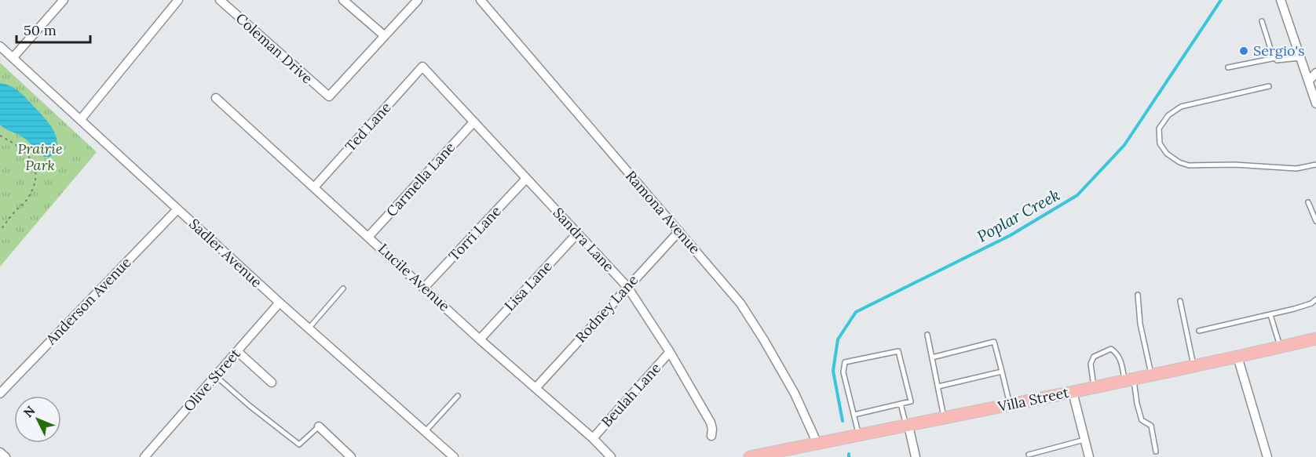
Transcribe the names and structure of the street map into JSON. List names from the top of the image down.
{
  "streets": {
    "main road": ["Villa Street"],
    "street": [
      "Coleman Drive",
      "Ted Lane",
      "Carmella Lane",
      "Ramona Avenue",
      "Torri Lane",
      "Sandra Lane",
      "Sadler Avenue",
      "Lucile Avenue",
      "Lisa Lane",
      "Anderson Avenue",
      "Rodney Lane",
      "Olive Street",
      "Beulah Lane"
    ]
  },
  "crossings": [
    ["Ted Lane", "Sandra Lane"],
    ["Ted Lane", "Lucile Avenue"],
    ["Carmella Lane", "Sandra Lane"],
    ["Carmella Lane", "Lucile Avenue"],
    ["Ramona Avenue", "Rodney Lane"],
    ["Ramona Avenue", "Villa Street"],
    ["Torri Lane", "Sandra Lane"],
    ["Torri Lane", "Lucile Avenue"],
    ["Sandra Lane", "Lisa Lane"],
    ["Sandra Lane", "Rodney Lane"],
    ["Sandra Lane", "Beulah Lane"],
    ["Sadler Avenue", "Anderson Avenue"],
    ["Sadler Avenue", "Olive Street"],
    ["Lucile Avenue", "Lisa Lane"],
    ["Lucile Avenue", "Rodney Lane"],
    ["Lucile Avenue", "Beulah Lane"]
  ],
  "water": ["Poplar Creek"],
  "parks": ["Prairie Park"],
  "places": ["Sergio's"],
  "scale_bar": "50 m",
  "north": "top left"
}
